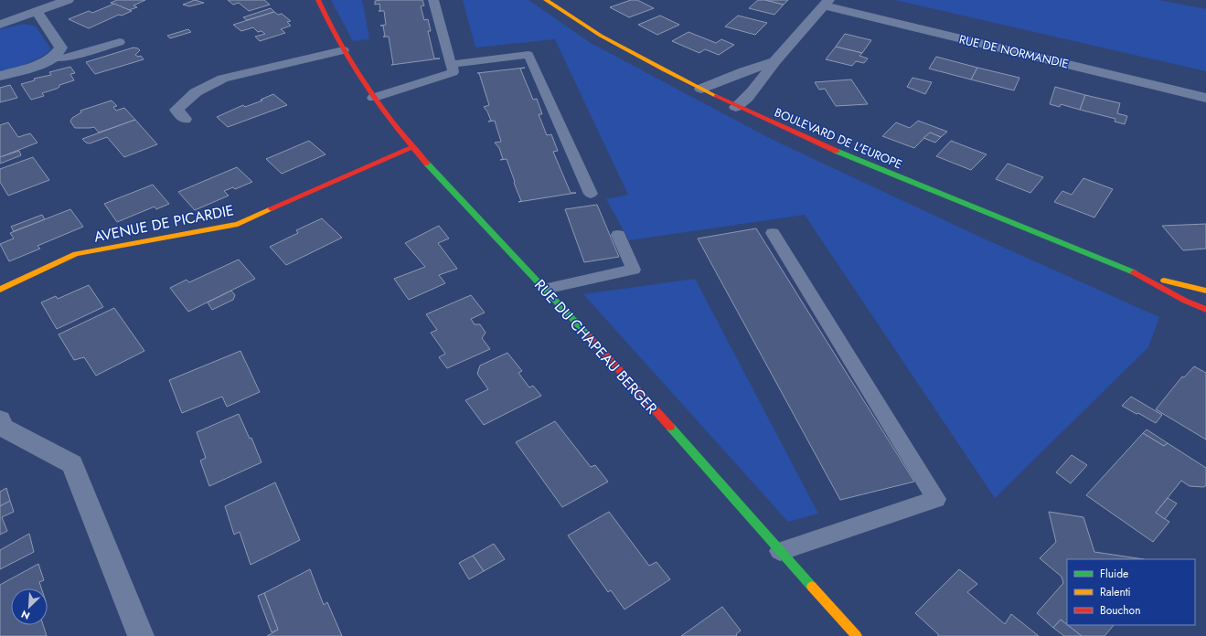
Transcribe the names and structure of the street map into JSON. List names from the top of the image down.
{
  "streets": {
    "street": [
      "RUE DE NORMANDIE",
      "BOULEVARD DE L'EUROPE",
      "AVENUE DE PICARDIE",
      "RUE DU CHAPEAU BERGER"
    ]
  },
  "crossings": [
    ["AVENUE DE PICARDIE", "RUE DU CHAPEAU BERGER"]
  ],
  "legend": ["Fluide", "Ralenti", "Bouchon"],
  "north": "bottom left"
}
